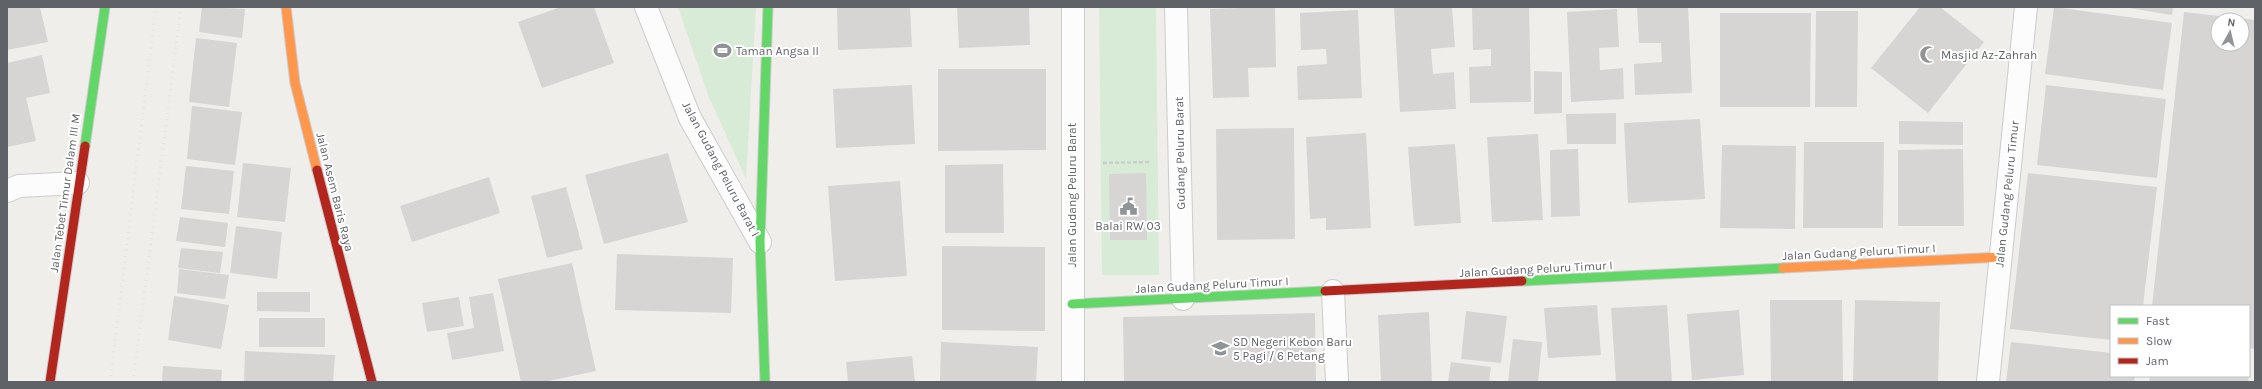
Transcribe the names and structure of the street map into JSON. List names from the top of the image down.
{
  "streets": {
    "street": [
      "Gudang Peluru Barat",
      "Jalan Gudang Peluru Barat I",
      "Jalan Asem Baris Raya",
      "Jalan Tebet Timur Dalam III M",
      "Jalan Gudang Peluru Timur",
      "Jalan Gudang Peluru Barat",
      "Jalan Gudang Peluru Timur I"
    ]
  },
  "crossings": [
    ["Gudang Peluru Barat", "Jalan Gudang Peluru Timur I"],
    ["Jalan Gudang Peluru Timur", "Jalan Gudang Peluru Timur I"],
    ["Jalan Gudang Peluru Barat", "Jalan Gudang Peluru Timur I"]
  ],
  "places": {
    "sports": ["Taman Angsa II"],
    "mosque": ["Masjid Az-Zahrah"],
    "public building": ["Balai RW 03"],
    "school or university": ["SD Negeri Kebon Baru 5 Pagi / 6 Petang"]
  },
  "legend": ["Fast", "Slow", "Jam"],
  "north": "top"
}
